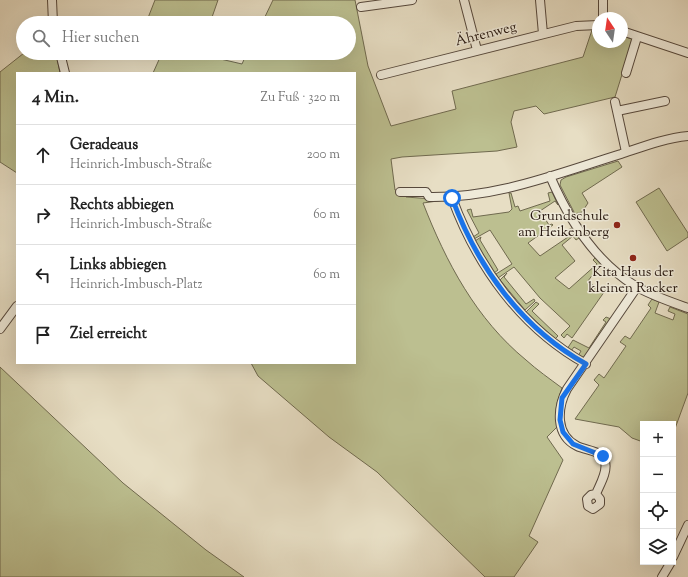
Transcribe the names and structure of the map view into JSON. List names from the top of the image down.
{
  "streets": {
    "street": ["Ährenweg"]
  },
  "places": ["Grundschule am Heikenberg", "Kita Haus der kleinen Racker"],
  "north": "top",
  "page": {
    "search": "Hier suchen",
    "heading": ["4 Min.", "Zu Fuß · 320 m"],
    "list": [
      ["Geradeaus", "Heinrich-Imbusch-Straße", "200 m"],
      ["Rechts abbiegen", "Heinrich-Imbusch-Straße", "60 m"],
      ["Links abbiegen", "Heinrich-Imbusch-Platz", "60 m"],
      "Ziel erreicht"
    ],
    "map_buttons": ["+", "−"]
  }
}
